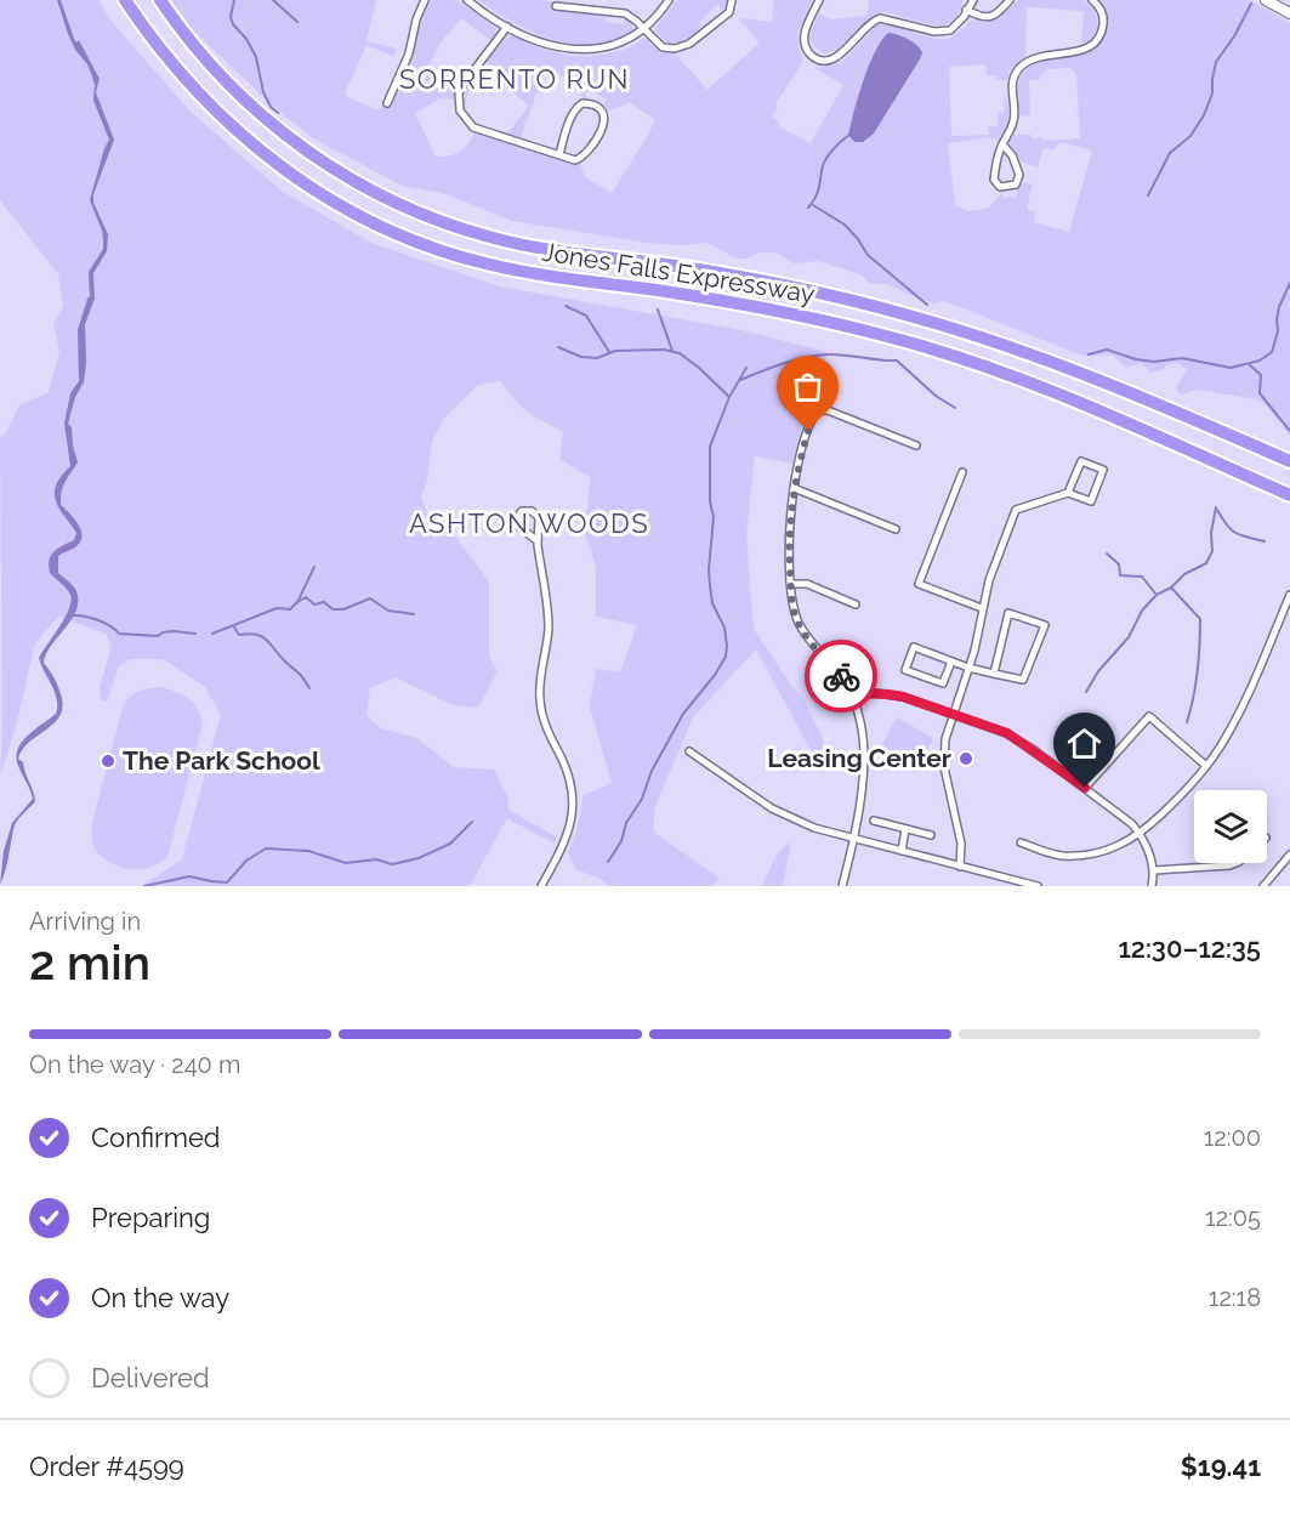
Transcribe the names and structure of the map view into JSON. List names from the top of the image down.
{
  "streets": {
    "highway": ["Jones Falls Expressway"]
  },
  "districts": ["SORRENTO RUN", "ASHTON WOODS"],
  "places": ["Leasing Center", "The Park School"],
  "page": {
    "heading": ["2 min", "Arriving in", "12:30–12:35"],
    "panel": ["Order #4599", "$19.41"],
    "bar": "On the way · 240 m",
    "list": [
      ["Confirmed", "12:00"],
      ["Preparing", "12:05"],
      ["On the way", "12:18"],
      "Delivered"
    ]
  }
}
